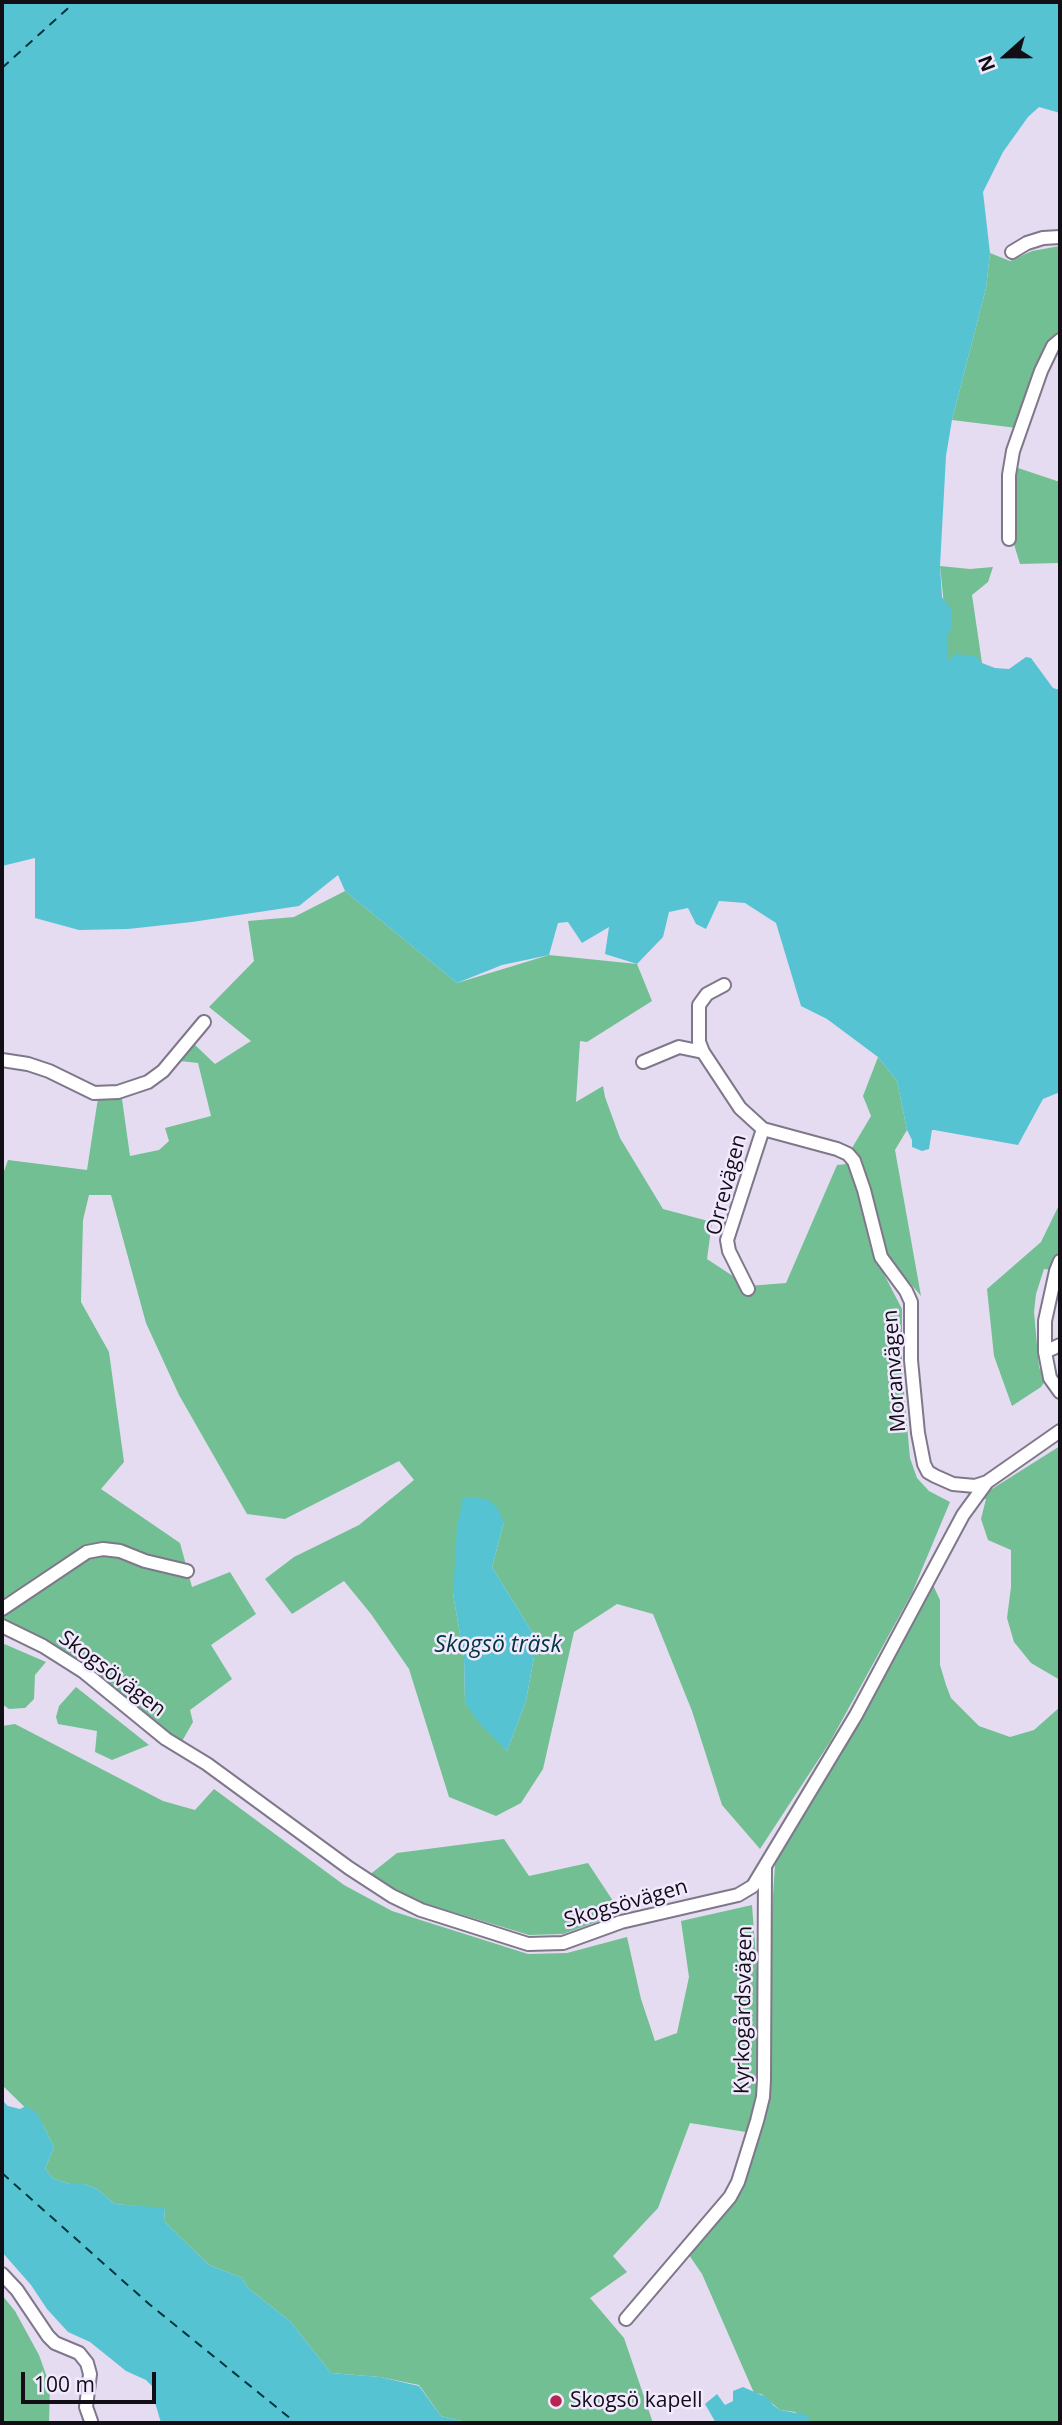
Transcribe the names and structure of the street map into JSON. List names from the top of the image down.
{
  "streets": {
    "street": [
      "Orrevägen",
      "Moranvägen",
      "Skogsövägen",
      "Kyrkogårdsvägen"
    ]
  },
  "crossings": [
    ["Orrevägen", "Moranvägen"],
    ["Moranvägen", "Skogsövägen"],
    ["Skogsövägen", "Kyrkogårdsvägen"]
  ],
  "water": ["Skogsö träsk"],
  "places": ["Skogsö kapell"],
  "scale_bar": "100 m",
  "north": "left"
}
